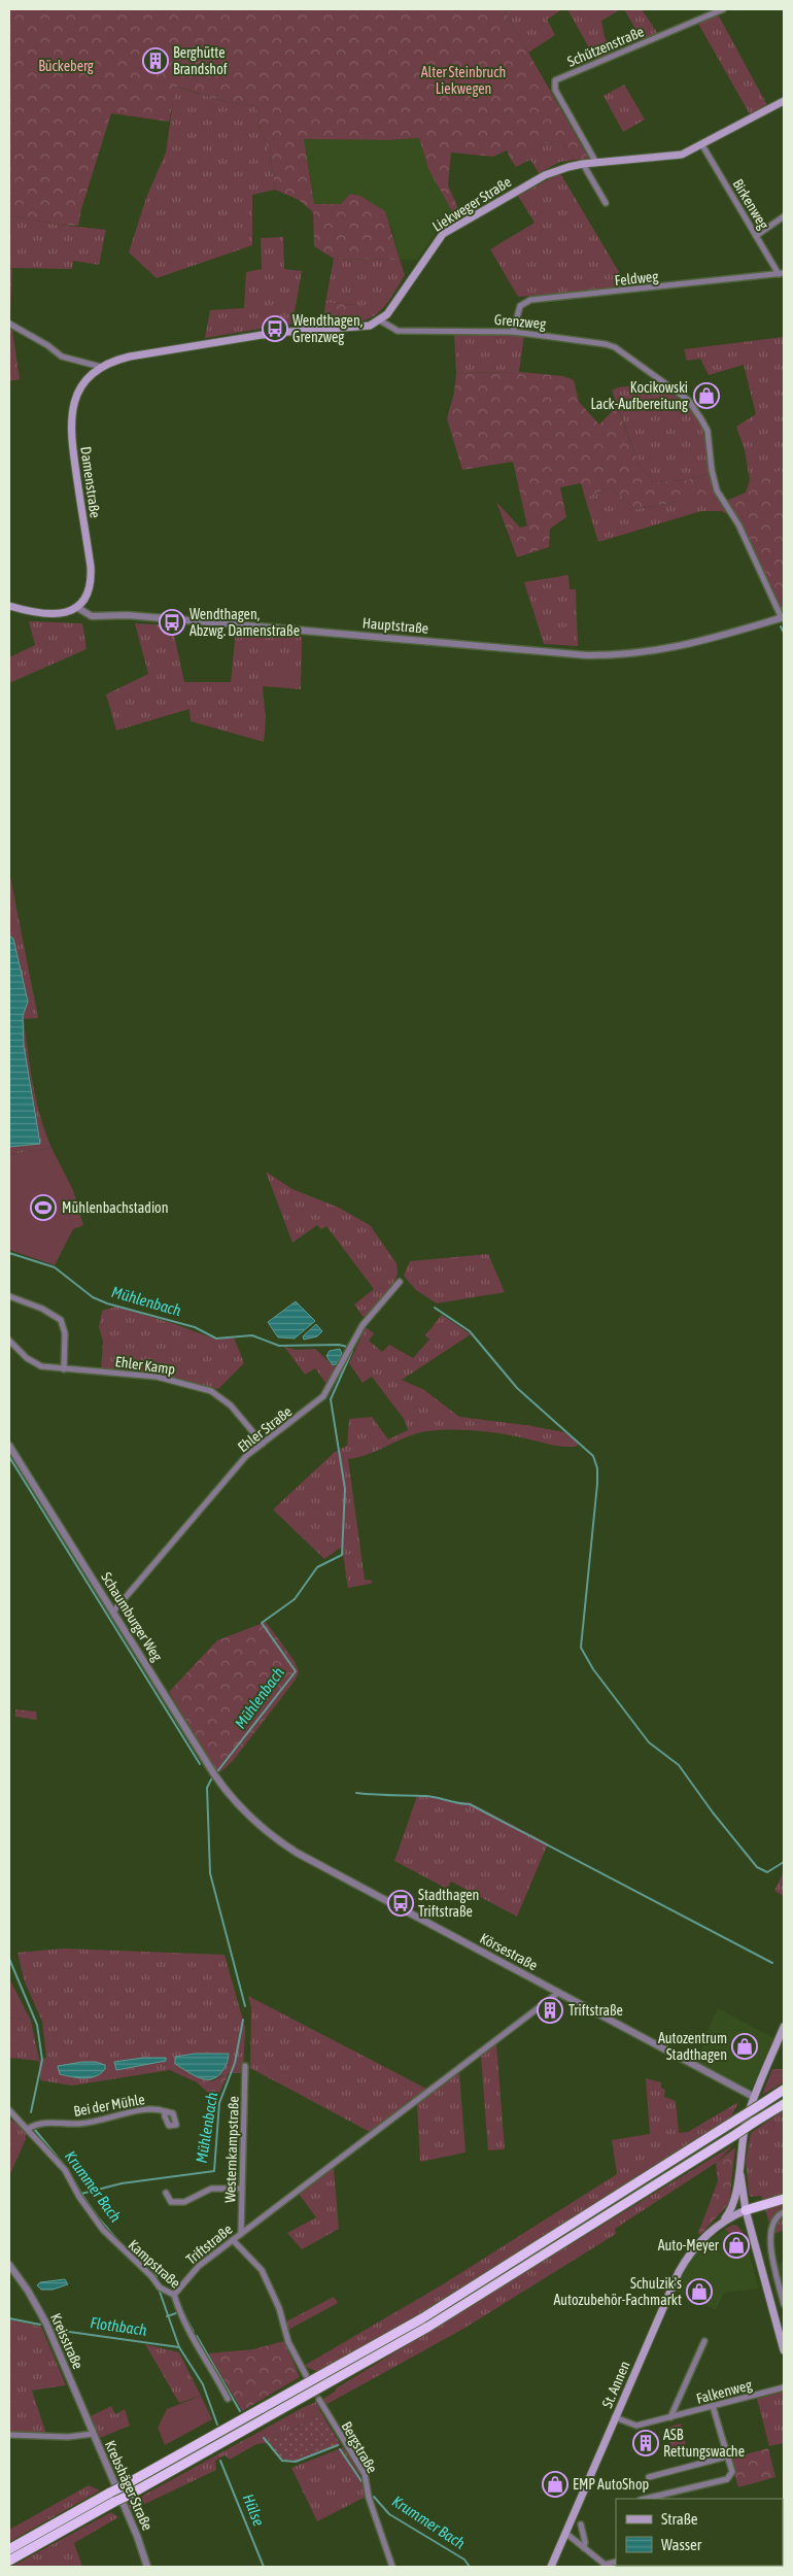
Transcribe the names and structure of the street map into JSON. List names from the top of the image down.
{
  "streets": {
    "main road": ["Liekweger Straße", "Damenstraße", "St. Annen"],
    "street": [
      "Schützenstraße",
      "Birkenweg",
      "Feldweg",
      "Grenzweg",
      "Hauptstraße",
      "Ehler Kamp",
      "Ehler Straße",
      "Schaumburger Weg",
      "Körsestraße",
      "Bei der Mühle",
      "Westernkampstraße",
      "Triftstraße",
      "Kampstraße",
      "Kreisstraße",
      "Falkenweg",
      "Bergstraße",
      "Krebshäger Straße"
    ]
  },
  "crossings": [
    ["Schützenstraße", "Liekweger Straße"],
    ["Liekweger Straße", "Birkenweg"],
    ["Liekweger Straße", "Grenzweg"],
    ["Birkenweg", "Feldweg"],
    ["Feldweg", "Grenzweg"],
    ["Grenzweg", "Hauptstraße"],
    ["Damenstraße", "Hauptstraße"],
    ["Ehler Kamp", "Ehler Straße"],
    ["Ehler Straße", "Schaumburger Weg"],
    ["Schaumburger Weg", "Körsestraße"],
    ["Körsestraße", "Triftstraße"],
    ["Körsestraße", "St. Annen"],
    ["Bei der Mühle", "Kampstraße"],
    ["Westernkampstraße", "Triftstraße"],
    ["Triftstraße", "Kampstraße"],
    ["Kreisstraße", "Krebshäger Straße"],
    ["St. Annen", "Falkenweg"]
  ],
  "water": [
    "Mühlenbach",
    "Krummer Bach",
    "Flothbach",
    "Hülse"
  ],
  "parks": ["Bückeberg", "Alter Steinbruch Liekwegen"],
  "places": {
    "building": ["Berghütte Brandshof", "Triftstraße", "ASB Rettungswache"],
    "bus stop": ["Wendthagen, Grenzweg", "Wendthagen, Abzwg. Damenstraße", "Stadthagen Triftstraße"],
    "shop": [
      "Kocikowski Lack-Aufbereitung",
      "Autozentrum Stadthagen",
      "Auto-Meyer",
      "Schulzik's Autozubehör-Fachmarkt",
      "EMP AutoShop"
    ],
    "sports": ["Mühlenbachstadion"]
  },
  "legend": ["Straße", "Wasser"]
}
